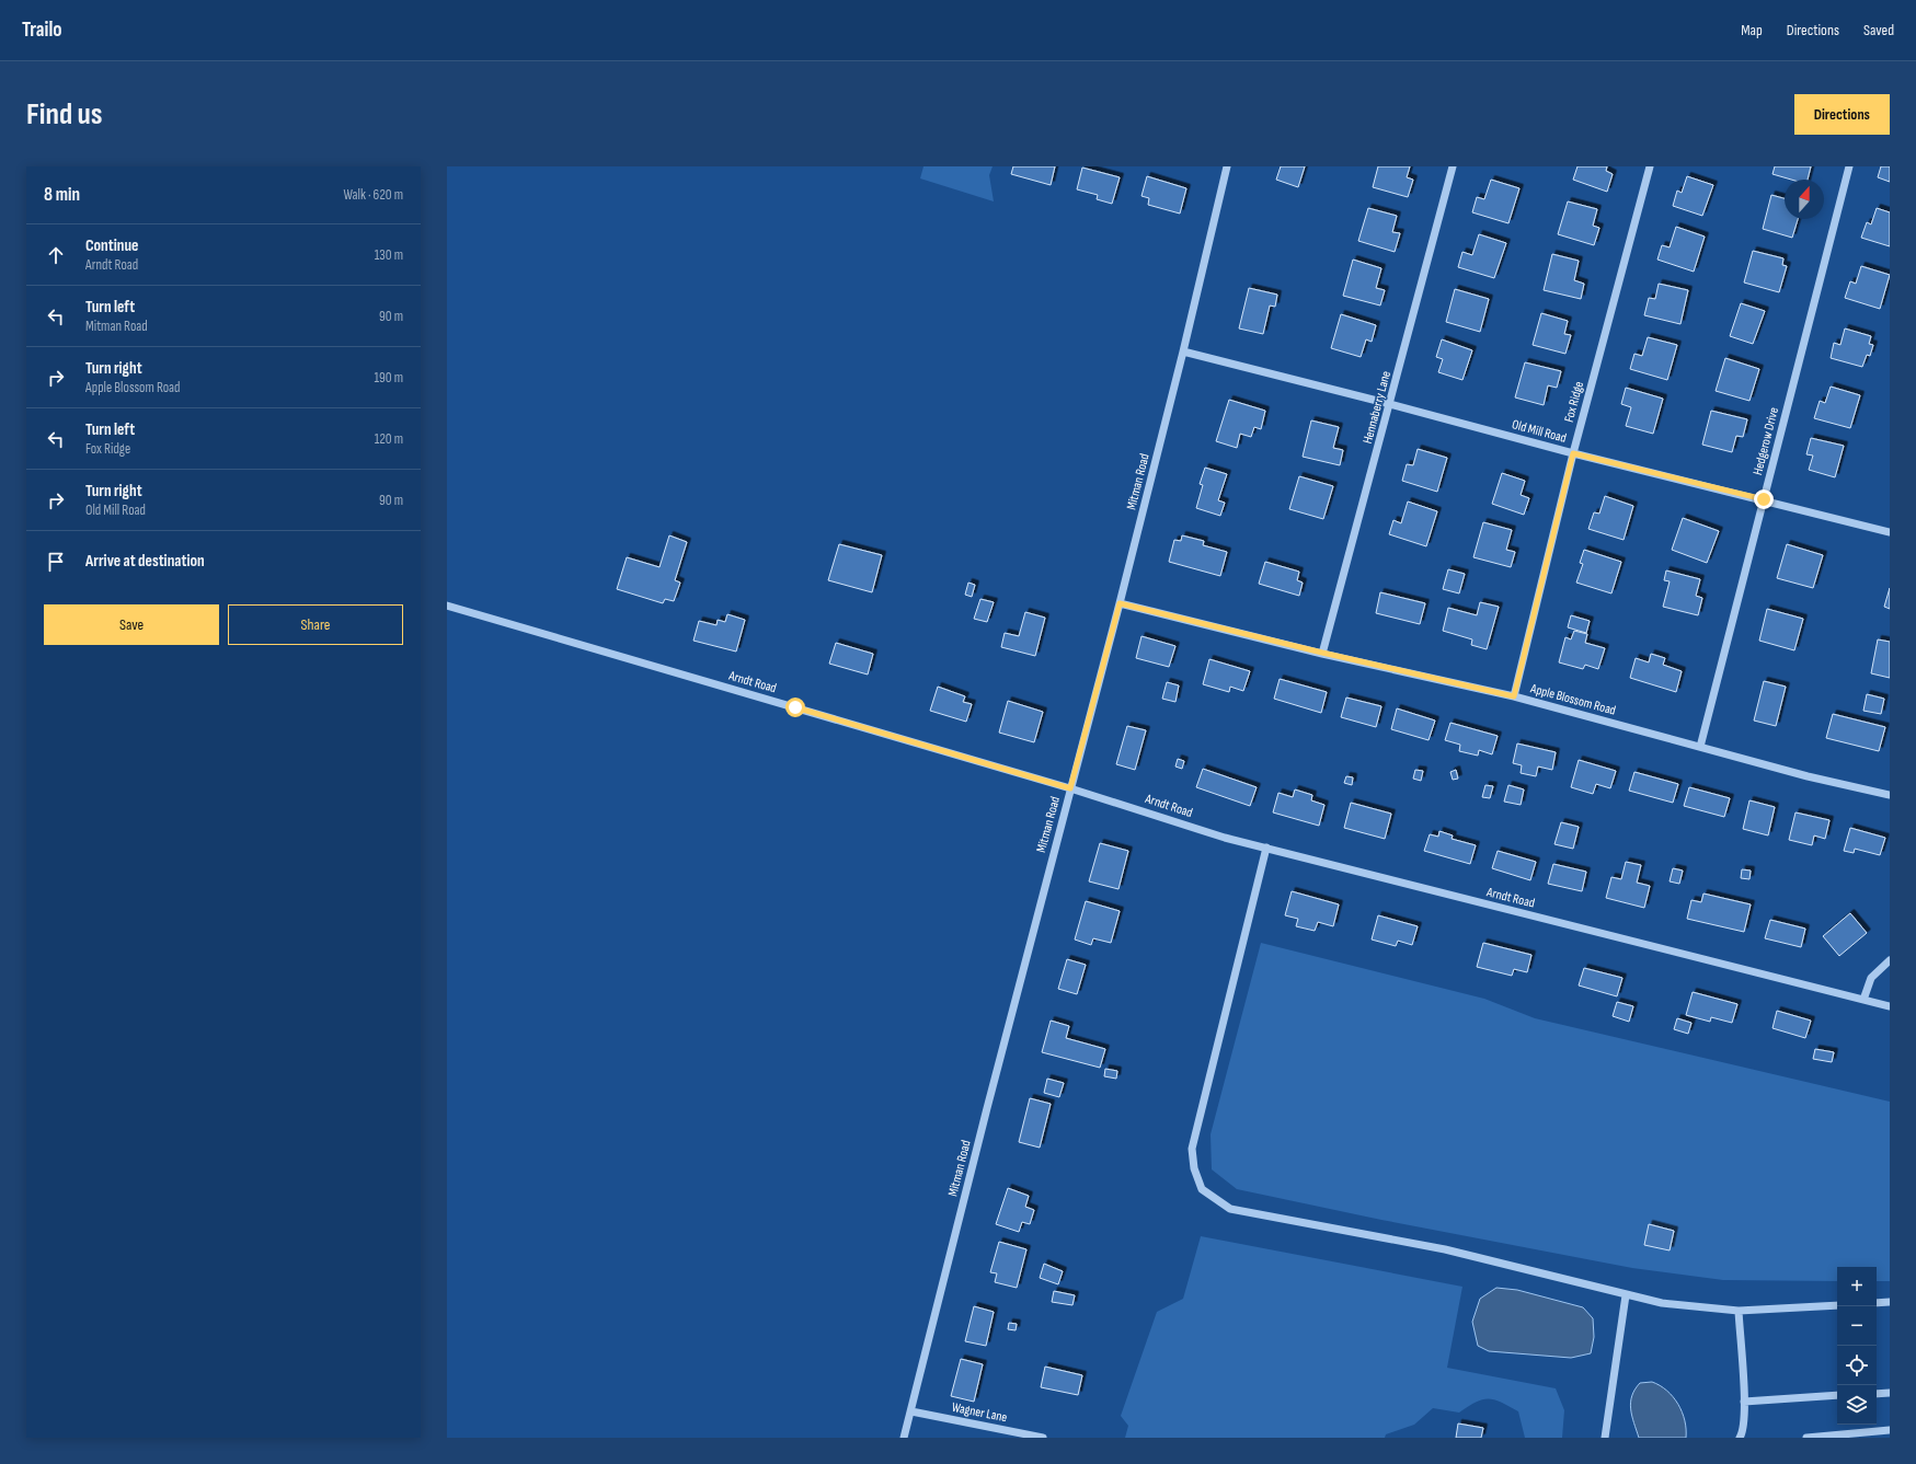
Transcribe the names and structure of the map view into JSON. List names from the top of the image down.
{
  "streets": {
    "street": [
      "Fox Ridge",
      "Hennaberry Lane",
      "Old Mill Road",
      "Hedgerow Drive",
      "Mitman Road",
      "Arndt Road",
      "Apple Blossom Road",
      "Wagner Lane"
    ]
  },
  "crossings": [
    ["Fox Ridge", "Old Mill Road"],
    ["Fox Ridge", "Apple Blossom Road"],
    ["Hennaberry Lane", "Old Mill Road"],
    ["Hennaberry Lane", "Apple Blossom Road"],
    ["Old Mill Road", "Hedgerow Drive"],
    ["Old Mill Road", "Mitman Road"],
    ["Hedgerow Drive", "Apple Blossom Road"],
    ["Mitman Road", "Arndt Road"],
    ["Mitman Road", "Apple Blossom Road"],
    ["Mitman Road", "Wagner Lane"]
  ],
  "north": "top",
  "page": {
    "header": "Trailo",
    "nav": ["Map", "Directions", "Saved"],
    "buttons": [
      "Directions",
      ["Save", "Share"]
    ],
    "title": "Find us",
    "heading": ["8 min", "Walk · 620 m"],
    "list": [
      ["Continue", "Arndt Road", "130 m"],
      ["Turn left", "Mitman Road", "90 m"],
      ["Turn right", "Apple Blossom Road", "190 m"],
      ["Turn left", "Fox Ridge", "120 m"],
      ["Turn right", "Old Mill Road", "90 m"],
      "Arrive at destination"
    ],
    "map_buttons": ["+", "−"]
  }
}
